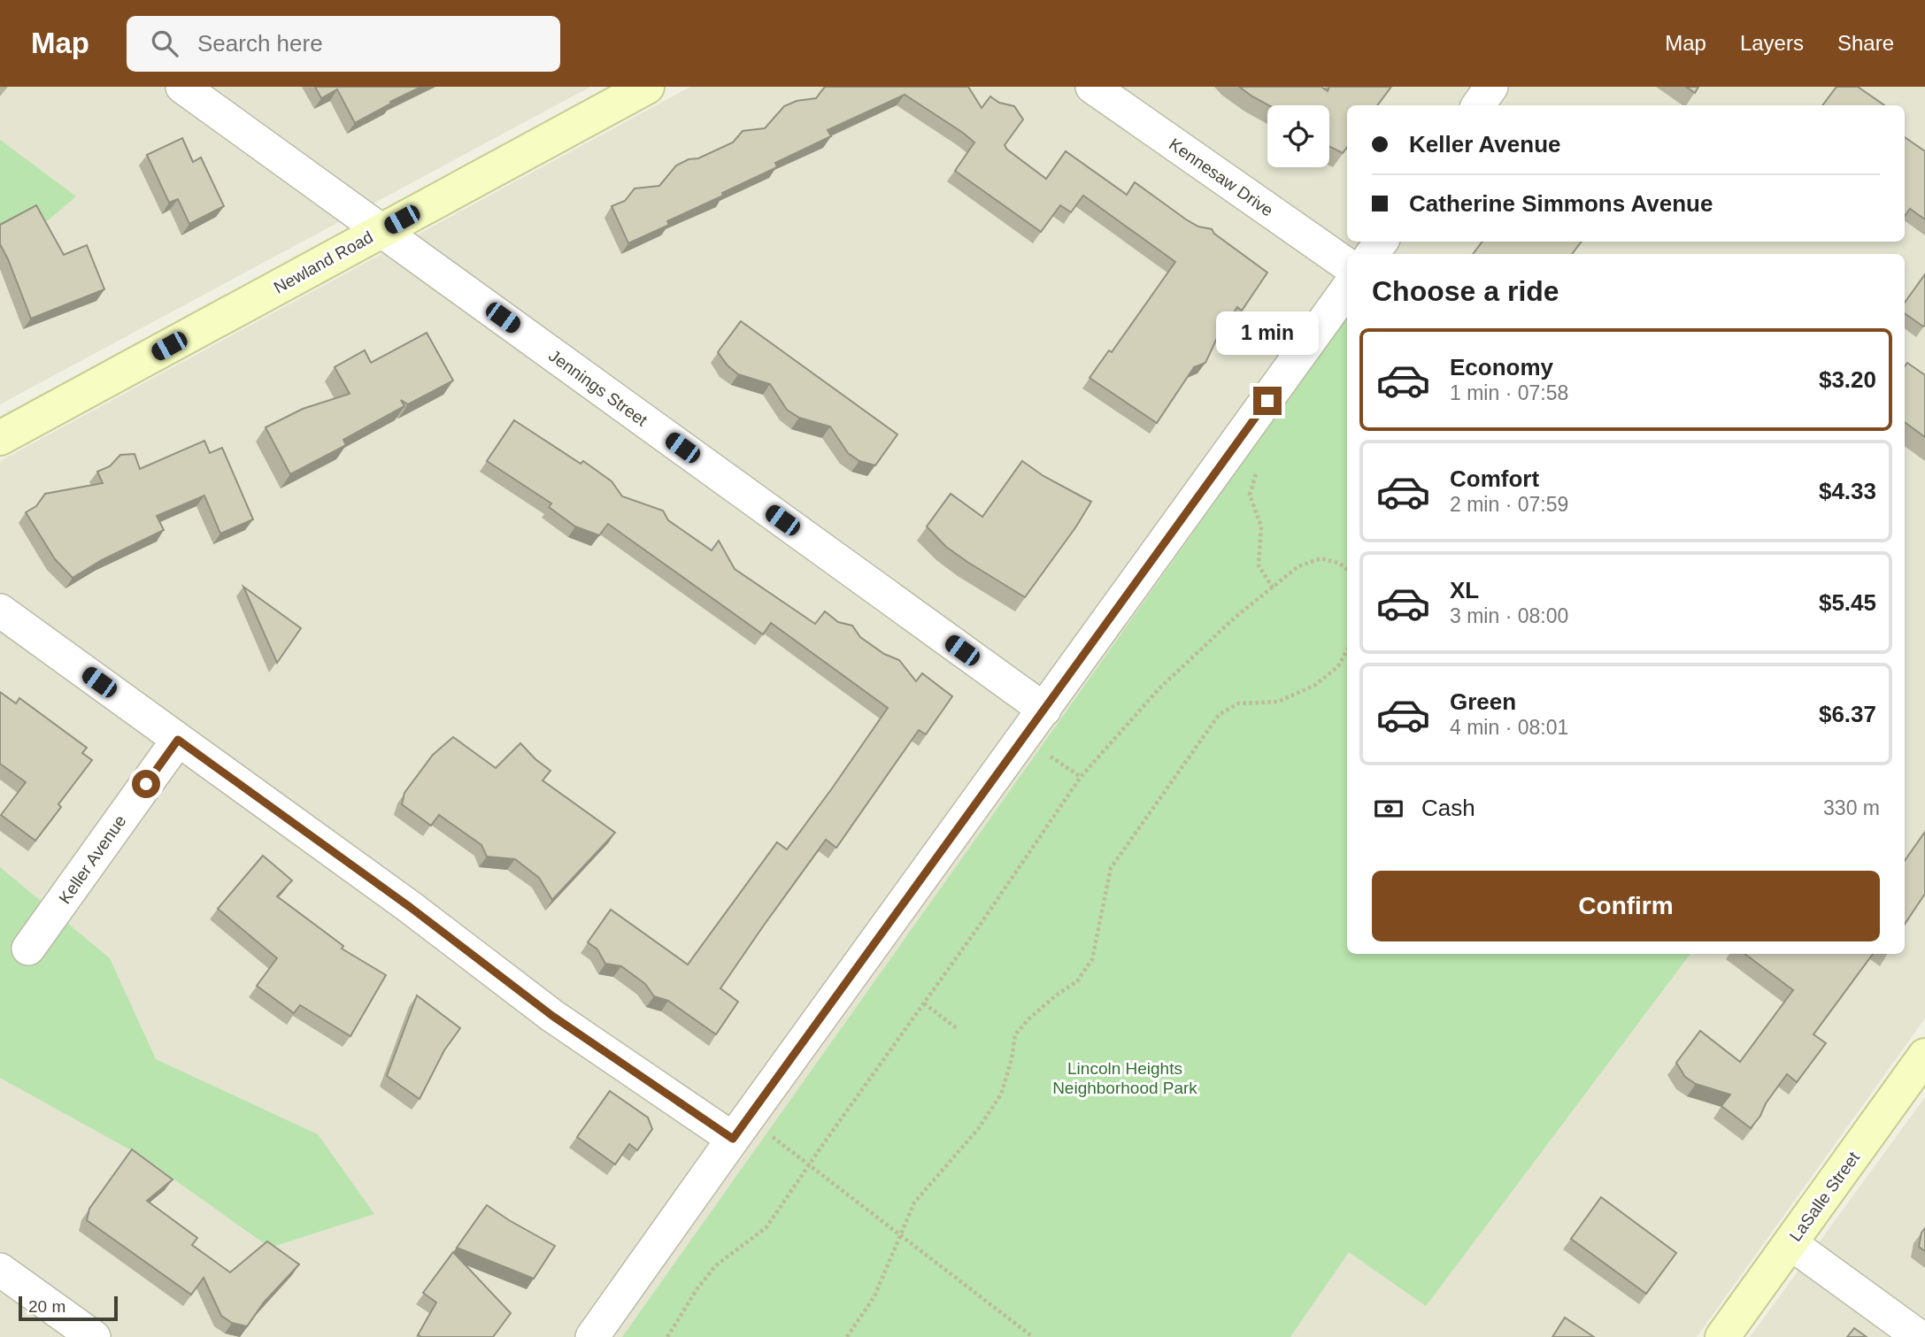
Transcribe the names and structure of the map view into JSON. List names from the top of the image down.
{
  "streets": {
    "street": [
      "Kennesaw Drive",
      "Newland Road",
      "Jennings Street",
      "Keller Avenue",
      "LaSalle Street"
    ]
  },
  "crossings": [
    ["Newland Road", "Jennings Street"]
  ],
  "parks": ["Lincoln Heights Neighborhood Park"],
  "scale_bar": "20 m",
  "page": {
    "header": "Map",
    "search": "Search here",
    "nav": ["Map", "Layers", "Share"],
    "banner": ["Keller Avenue", "Catherine Simmons Avenue"],
    "heading": "Choose a ride",
    "bubble": "1 min",
    "list": [
      {
        "name": "Economy",
        "note": "1 min · 07:58",
        "value": "$3.20"
      },
      {
        "name": "Comfort",
        "note": "2 min · 07:59",
        "value": "$4.33"
      },
      {
        "name": "XL",
        "note": "3 min · 08:00",
        "value": "$5.45"
      },
      {
        "name": "Green",
        "note": "4 min · 08:01",
        "value": "$6.37"
      }
    ],
    "pay": ["Cash", "330 m"],
    "buttons": "Confirm",
    "scale": "20 m"
  }
}
